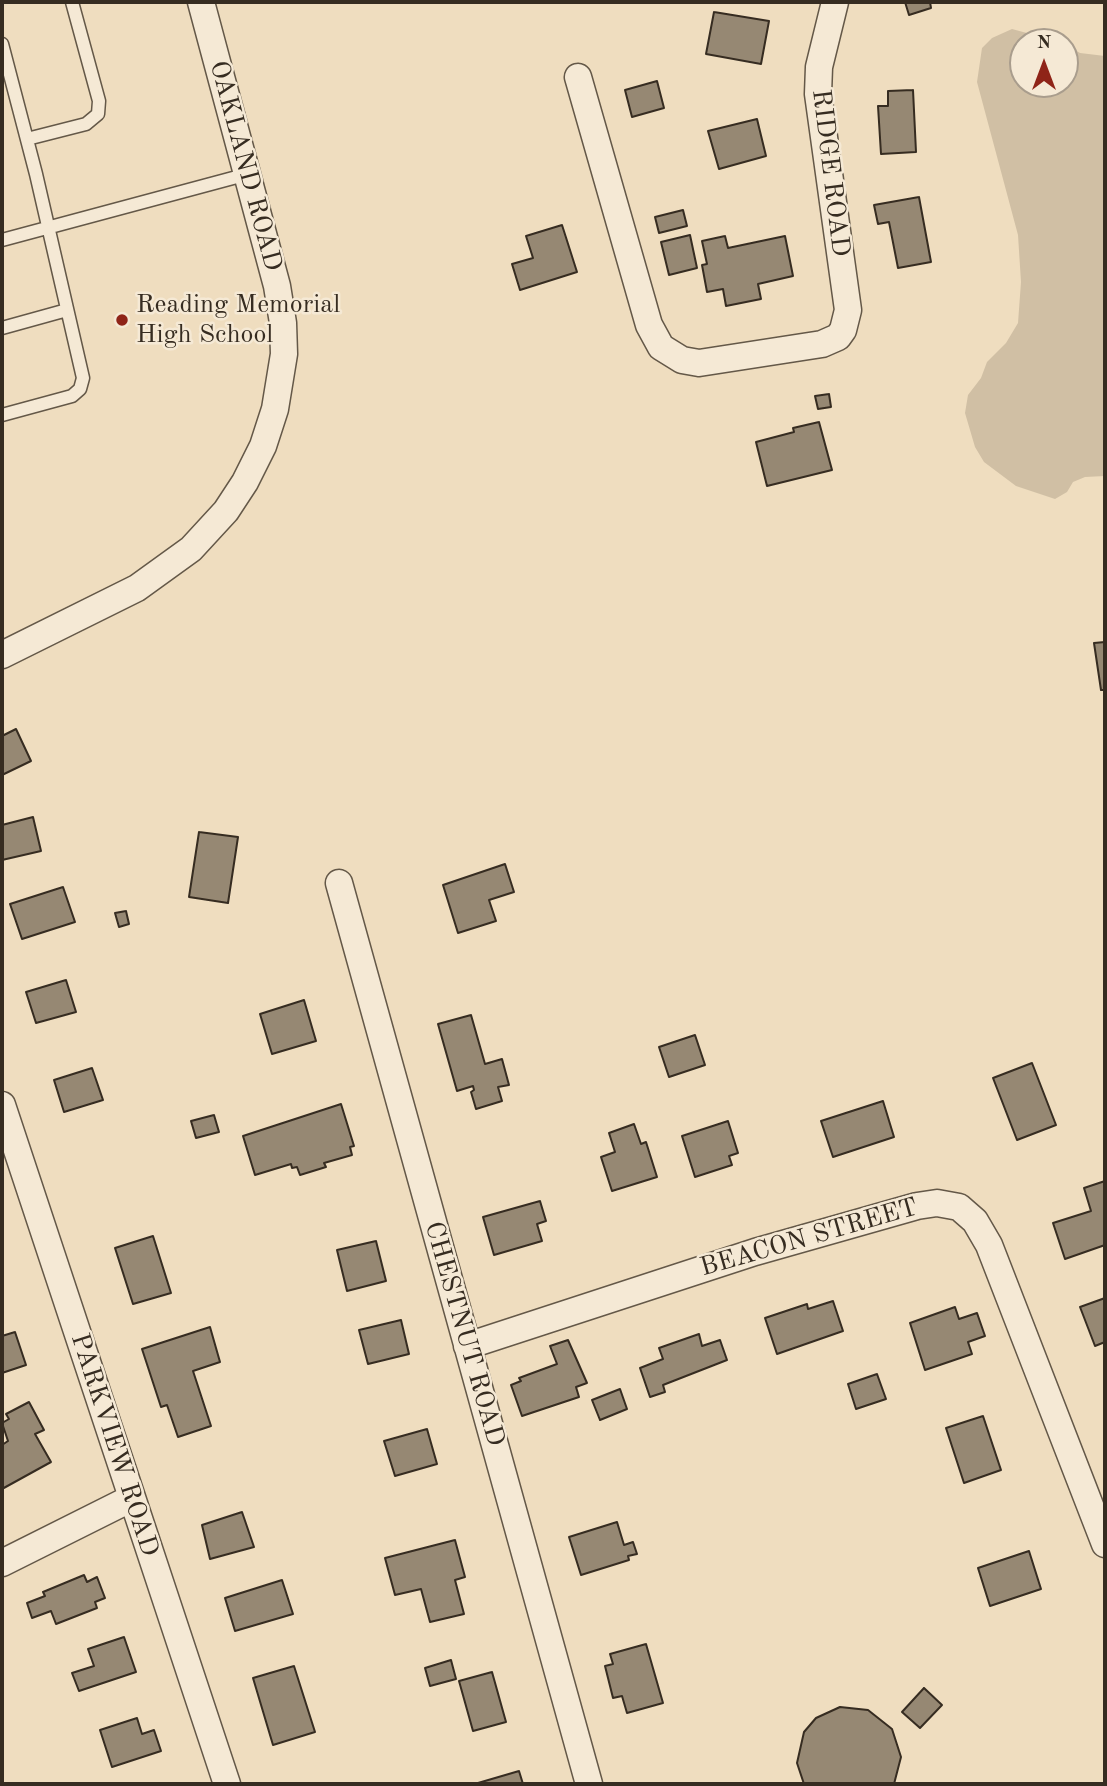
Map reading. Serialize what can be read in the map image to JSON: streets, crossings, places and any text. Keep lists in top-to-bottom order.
{
  "streets": {
    "street": [
      "OAKLAND ROAD",
      "RIDGE ROAD",
      "BEACON STREET",
      "CHESTNUT ROAD",
      "PARKVIEW ROAD"
    ]
  },
  "crossings": [
    ["BEACON STREET", "CHESTNUT ROAD"]
  ],
  "places": ["Reading Memorial High School"],
  "north": "top"
}
